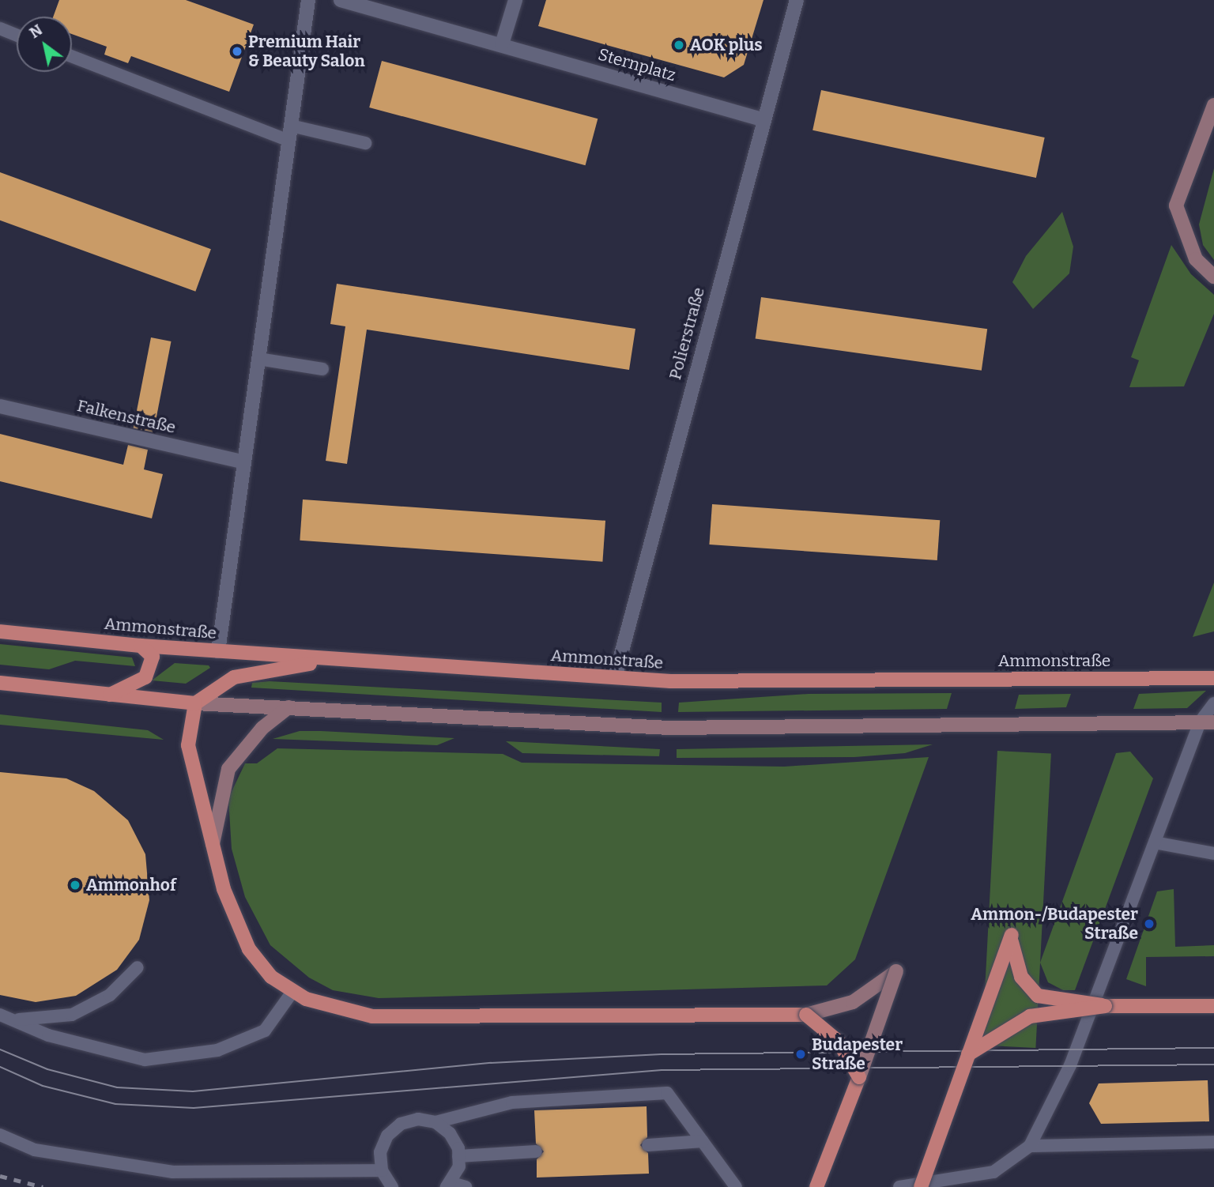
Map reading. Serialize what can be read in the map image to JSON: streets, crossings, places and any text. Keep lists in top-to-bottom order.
{
  "streets": {
    "main road": ["Ammonstraße"],
    "street": ["Sternplatz", "Polierstraße", "Falkenstraße"]
  },
  "crossings": [
    ["Sternplatz", "Polierstraße"],
    ["Polierstraße", "Ammonstraße"]
  ],
  "places": [
    "AOK plus",
    "Premium Hair & Beauty Salon",
    "Ammonhof",
    "Ammon-/Budapester Straße",
    "Budapester Straße"
  ],
  "north": "top left"
}
